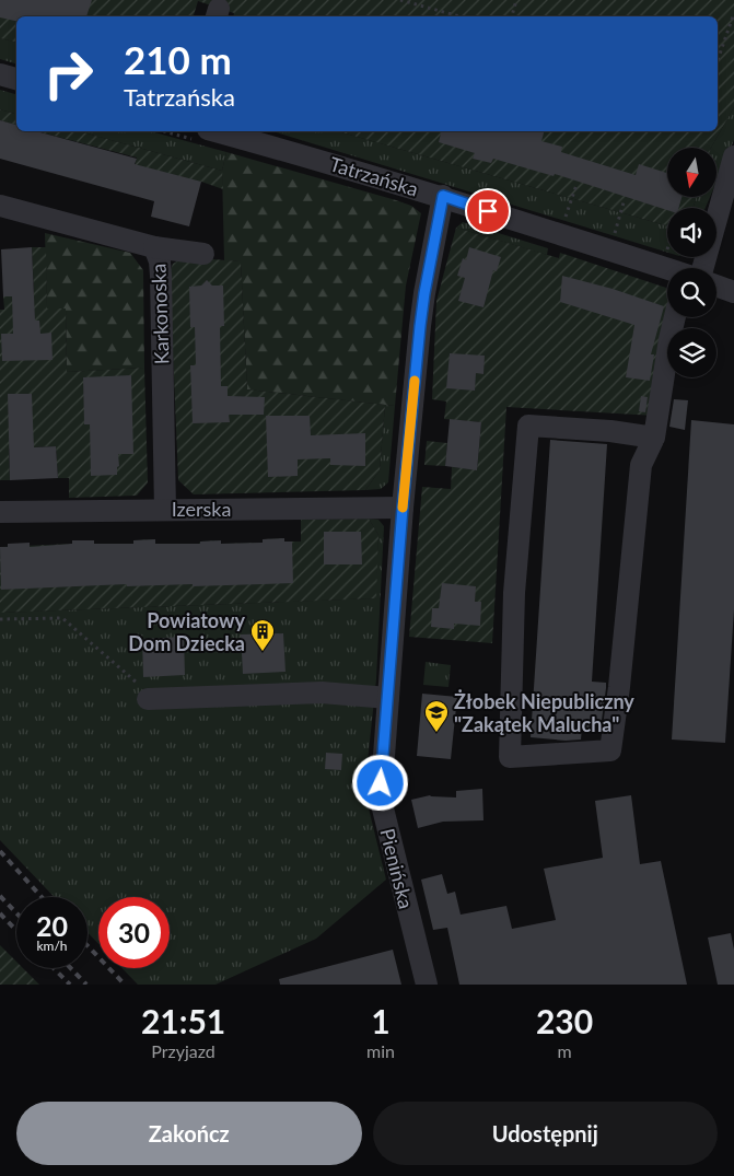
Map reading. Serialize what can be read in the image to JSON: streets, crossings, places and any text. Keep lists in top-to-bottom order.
{
  "streets": {
    "street": [
      "Tatrzańska",
      "Karkonoska",
      "Izerska",
      "Pienińska"
    ]
  },
  "crossings": [
    ["Tatrzańska", "Pienińska"],
    ["Karkonoska", "Izerska"],
    ["Izerska", "Pienińska"]
  ],
  "places": {
    "building": ["Powiatowy Dom Dziecka"],
    "school or university": ["Żłobek Niepubliczny \"Zakątek Malucha\""]
  },
  "north": "bottom",
  "page": {
    "turn": ["210 m", "Tatrzańska"],
    "speed": "20 km/h",
    "limit": "30",
    "eta": [
      "21:51",
      "Przyjazd",
      "1",
      "min",
      "230",
      "m"
    ],
    "buttons": ["Zakończ", "Udostępnij"]
  }
}
